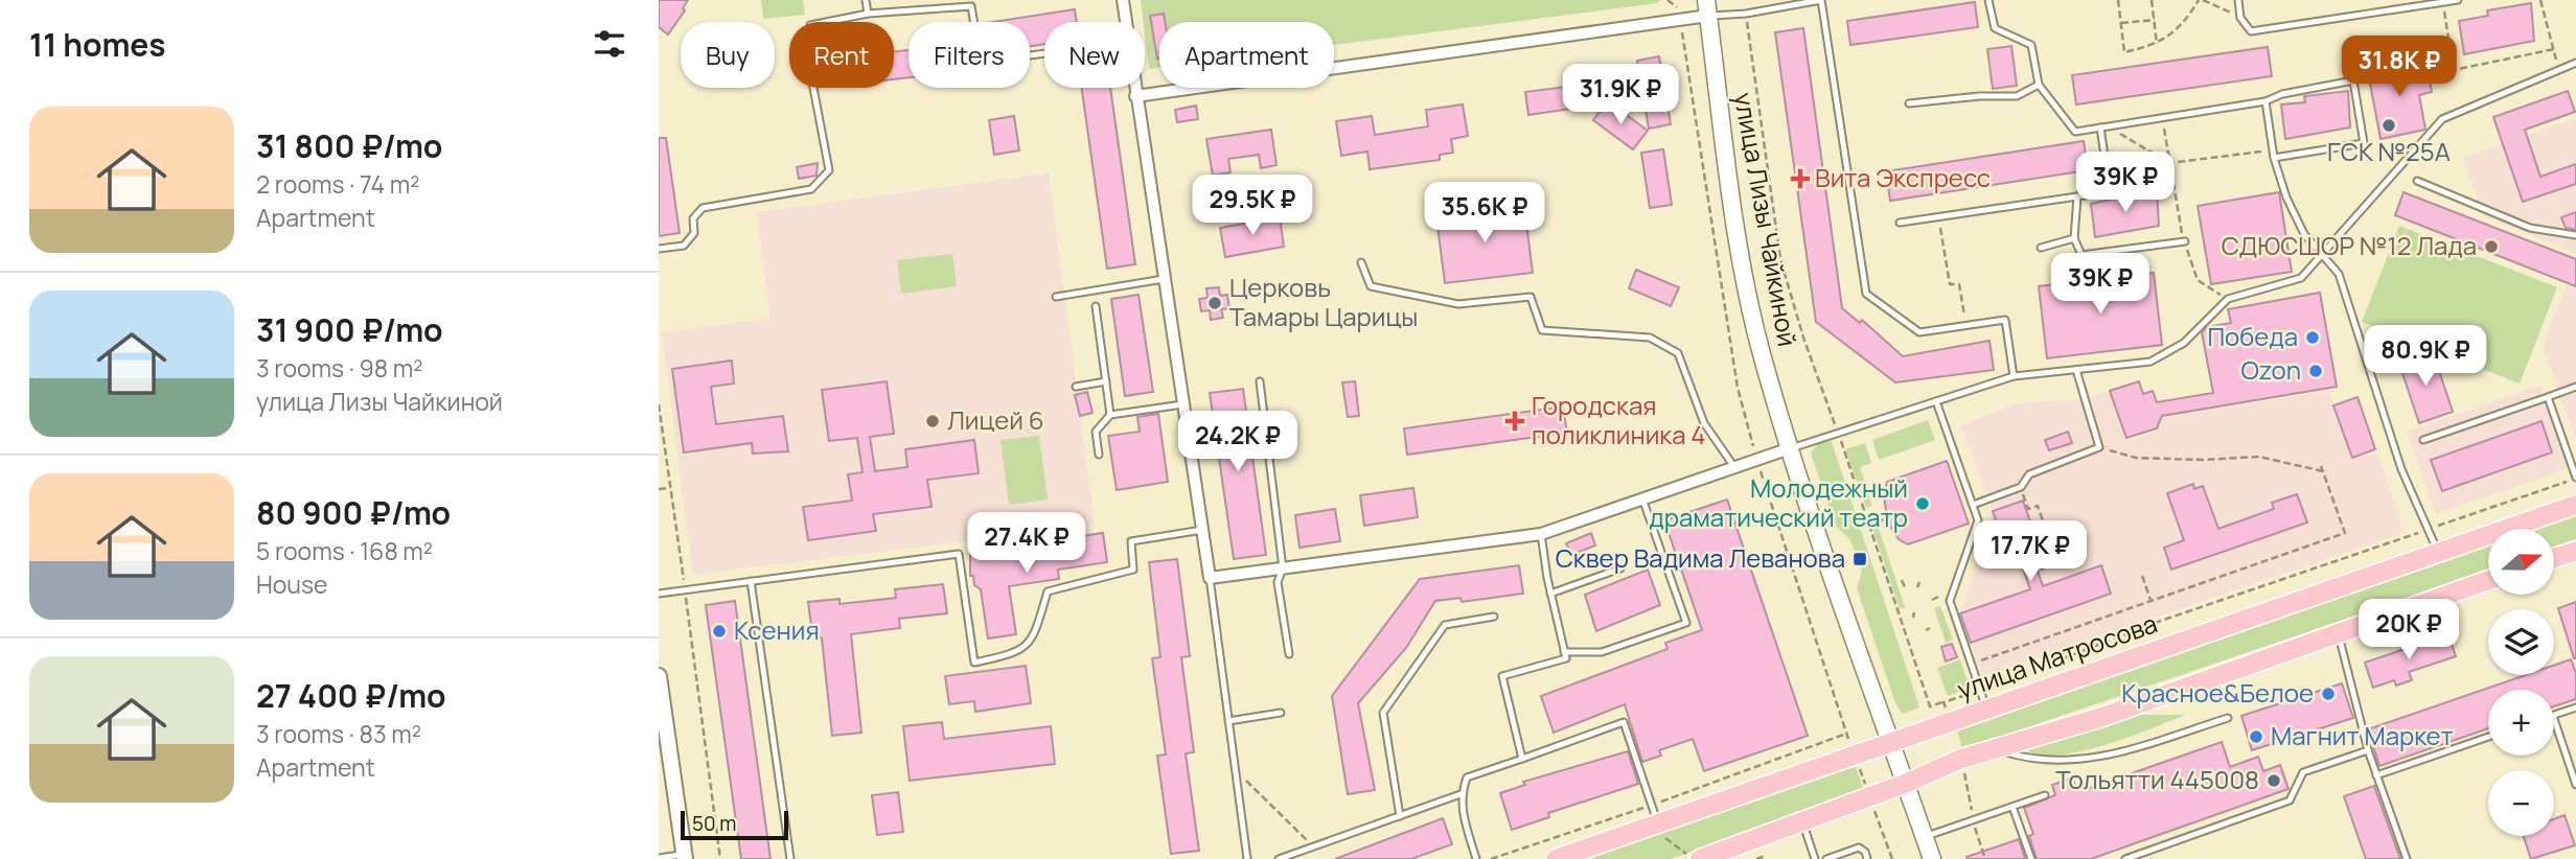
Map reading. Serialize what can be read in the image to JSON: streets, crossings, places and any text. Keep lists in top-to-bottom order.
{
  "streets": {
    "main road": ["улица Лизы Чайкиной", "улица Матросова"]
  },
  "crossings": [
    ["улица Лизы Чайкиной", "улица Матросова"]
  ],
  "places": {
    "other": [
      "ГСК №25А",
      "СДЮСШОР №12 Лада",
      "Церковь Тамары Царицы",
      "Победа",
      "Ozon",
      "Лицей 6",
      "Молодежный драматический театр",
      "Ксения",
      "Красное&Белое",
      "Магнит Маркет",
      "Тольятти 445008"
    ],
    "health": ["Вита Экспресс", "Городская поликлиника 4"],
    "transit": ["Сквер Вадима Леванова"]
  },
  "scale_bar": "50 m",
  "north": "right",
  "page": {
    "heading": "11 homes",
    "chip": [
      "Buy",
      "Rent",
      "Filters",
      "New",
      "Apartment"
    ],
    "price": [
      "31.8K ₽",
      "31.9K ₽",
      "39K ₽",
      "29.5K ₽",
      "35.6K ₽",
      "39K ₽",
      "80.9K ₽",
      "24.2K ₽",
      "27.4K ₽",
      "17.7K ₽",
      "20K ₽"
    ],
    "list": [
      {
        "name": "31 800 ₽/mo",
        "note": "2 rooms · 74 m² · Apartment"
      },
      {
        "name": "31 900 ₽/mo",
        "note": "3 rooms · 98 m² · улица Лизы Чайкиной"
      },
      {
        "name": "80 900 ₽/mo",
        "note": "5 rooms · 168 m² · House"
      },
      {
        "name": "27 400 ₽/mo",
        "note": "3 rooms · 83 m² · Apartment"
      }
    ],
    "map_buttons": ["+", "−"],
    "scale": "50 m"
  }
}
